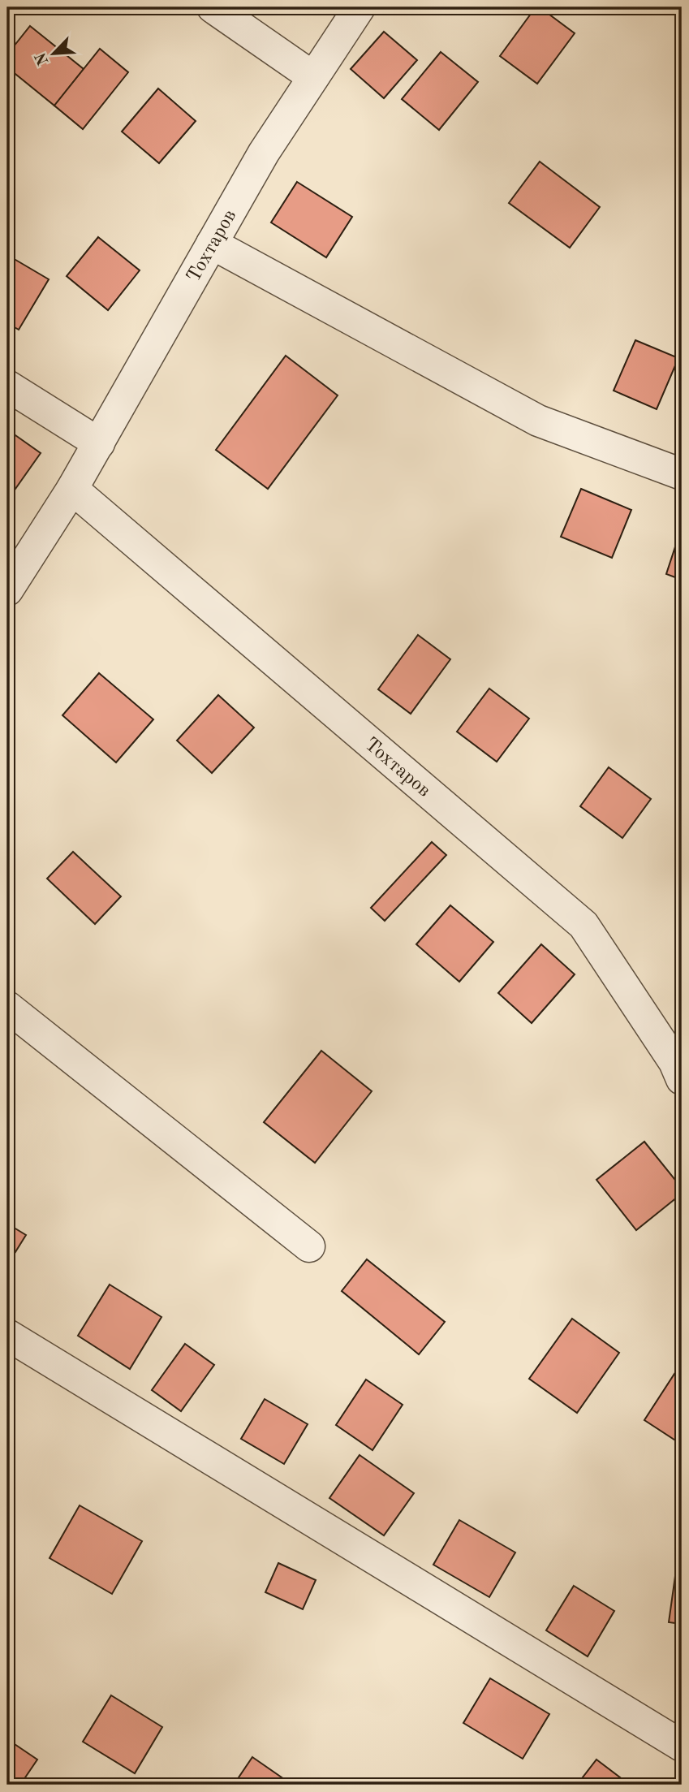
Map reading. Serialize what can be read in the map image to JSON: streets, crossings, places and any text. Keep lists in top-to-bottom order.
{
  "streets": {
    "street": ["Тохтаров"]
  },
  "north": "bottom left"
}
